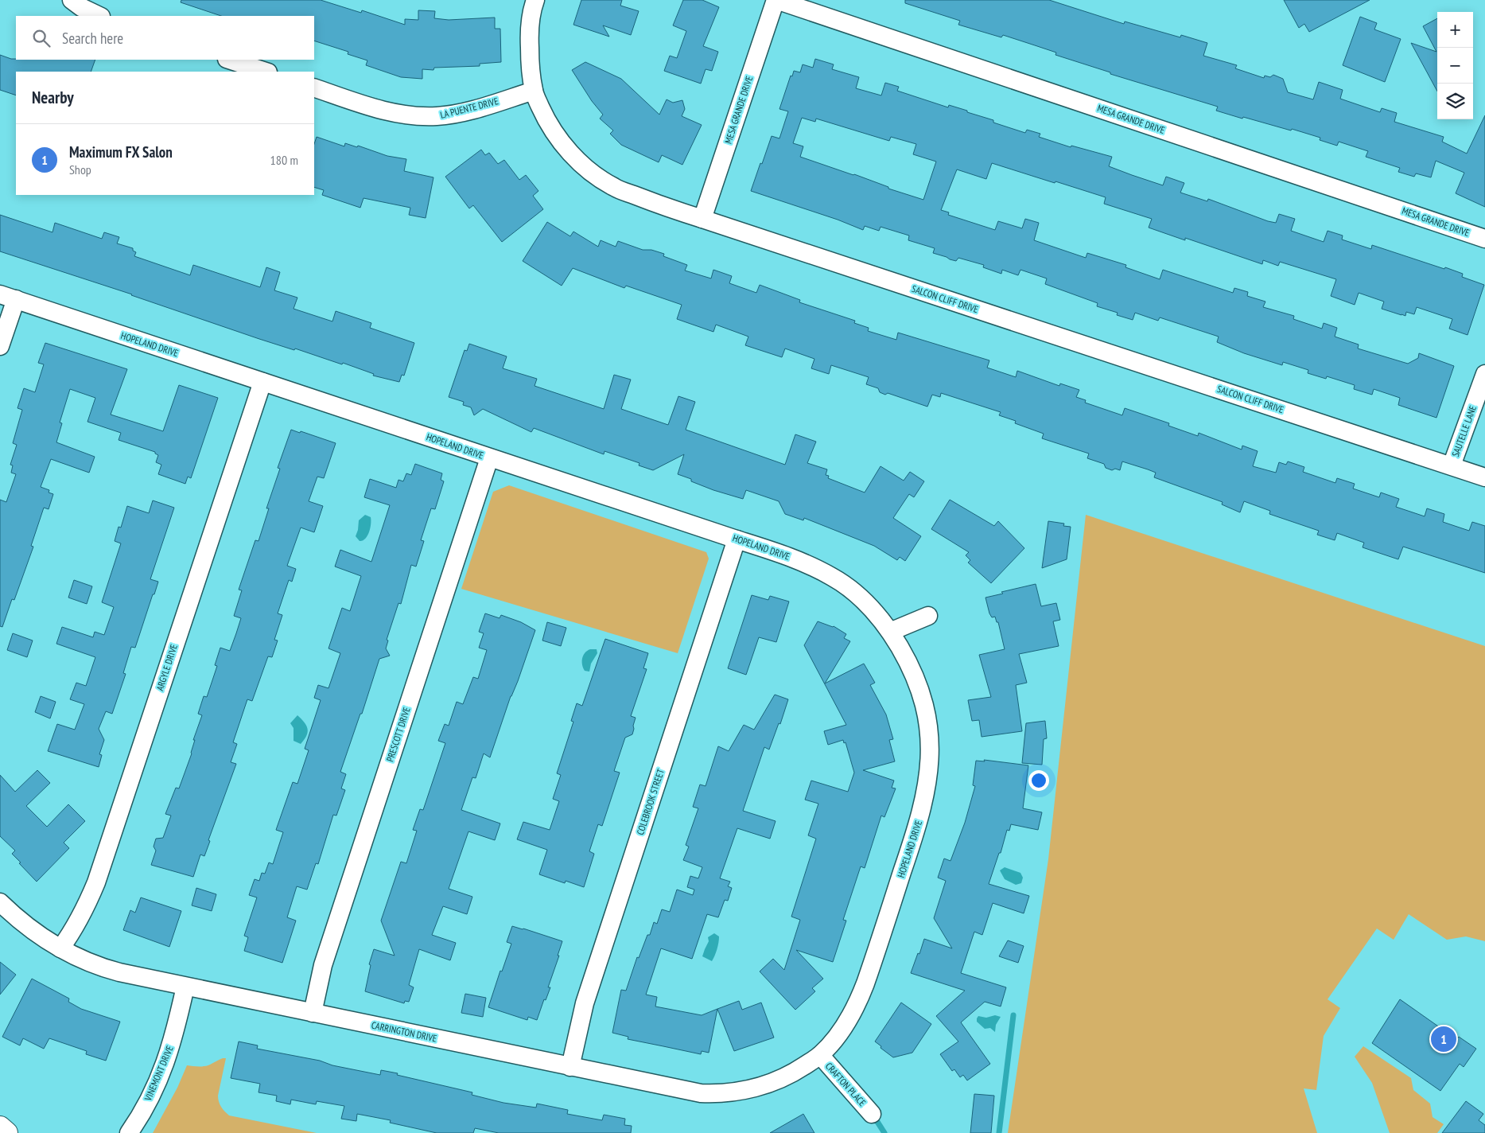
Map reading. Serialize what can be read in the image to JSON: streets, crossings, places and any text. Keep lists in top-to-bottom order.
{
  "streets": {
    "street": [
      "LA PUENTE DRIVE",
      "MESA GRANDE DRIVE",
      "SALCON CLIFF DRIVE",
      "HOPELAND DRIVE",
      "SAUTELLE LANE",
      "ARGYLE DRIVE",
      "PRESCOTT DRIVE",
      "COLEBROOK STREET",
      "CARRINGTON DRIVE",
      "VINEMONT DRIVE",
      "CRAFTON PLACE"
    ]
  },
  "crossings": [
    ["LA PUENTE DRIVE", "SALCON CLIFF DRIVE"],
    ["MESA GRANDE DRIVE", "SALCON CLIFF DRIVE"],
    ["SALCON CLIFF DRIVE", "SAUTELLE LANE"],
    ["HOPELAND DRIVE", "ARGYLE DRIVE"],
    ["HOPELAND DRIVE", "PRESCOTT DRIVE"],
    ["HOPELAND DRIVE", "COLEBROOK STREET"],
    ["HOPELAND DRIVE", "CARRINGTON DRIVE"],
    ["HOPELAND DRIVE", "CRAFTON PLACE"],
    ["ARGYLE DRIVE", "CARRINGTON DRIVE"],
    ["PRESCOTT DRIVE", "CARRINGTON DRIVE"],
    ["COLEBROOK STREET", "CARRINGTON DRIVE"],
    ["CARRINGTON DRIVE", "VINEMONT DRIVE"],
    ["CARRINGTON DRIVE", "CRAFTON PLACE"]
  ],
  "page": {
    "map_buttons": ["+", "−"],
    "search": "Search here",
    "heading": "Nearby",
    "list": [
      {
        "mark": "1",
        "name": "Maximum FX Salon",
        "note": "Shop",
        "value": "180 m"
      }
    ],
    "pins": "1"
  }
}
